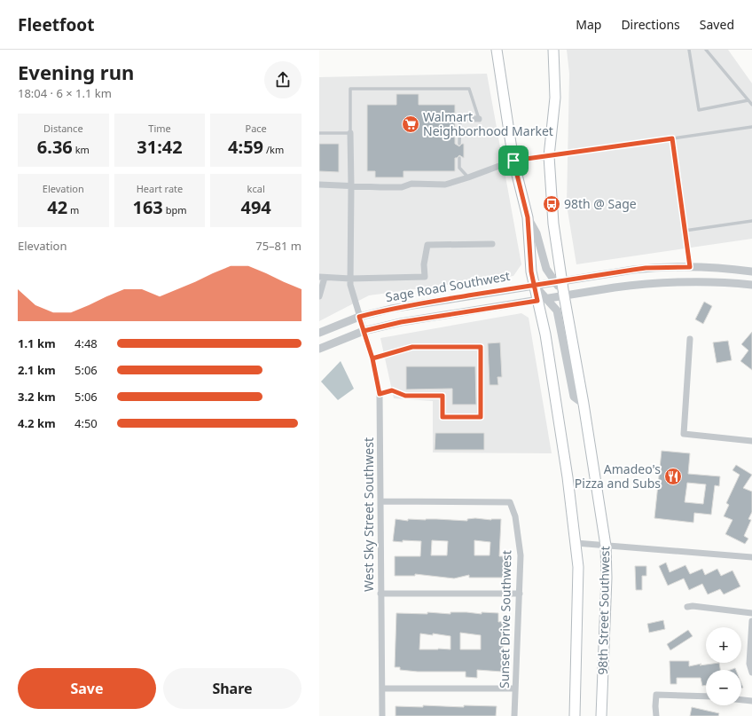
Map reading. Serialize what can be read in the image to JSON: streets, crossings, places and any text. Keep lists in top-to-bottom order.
{
  "streets": {
    "main road": ["98th Street Southwest"],
    "street": ["Sage Road Southwest", "West Sky Street Southwest", "Sunset Drive Southwest"]
  },
  "crossings": [
    ["Sage Road Southwest", "West Sky Street Southwest"],
    ["Sage Road Southwest", "98th Street Southwest"],
    ["West Sky Street Southwest", "Sunset Drive Southwest"]
  ],
  "places": {
    "supermarket": ["Walmart Neighborhood Market"],
    "bus stop": ["98th @ Sage"],
    "restaurant": ["Amadeo's Pizza and Subs"]
  },
  "page": {
    "header": "Fleetfoot",
    "nav": ["Map", "Directions", "Saved"],
    "heading": ["Evening run", "18:04 · 6 × 1.1 km"],
    "stats": [
      ["Distance", "6.36 km"],
      ["Time", "31:42"],
      ["Pace", "4:59 /km"],
      ["Elevation", "42 m"],
      ["Heart rate", "163 bpm"],
      ["kcal", "494"]
    ],
    "chart": ["Elevation", "75–81 m"],
    "list": [
      {
        "name": "1.1 km",
        "note": "4:48"
      },
      {
        "name": "2.1 km",
        "note": "5:06"
      },
      {
        "name": "3.2 km",
        "note": "5:06"
      },
      {
        "name": "4.2 km",
        "note": "4:50"
      }
    ],
    "map_buttons": ["+", "−"],
    "buttons": ["Save", "Share"]
  }
}
